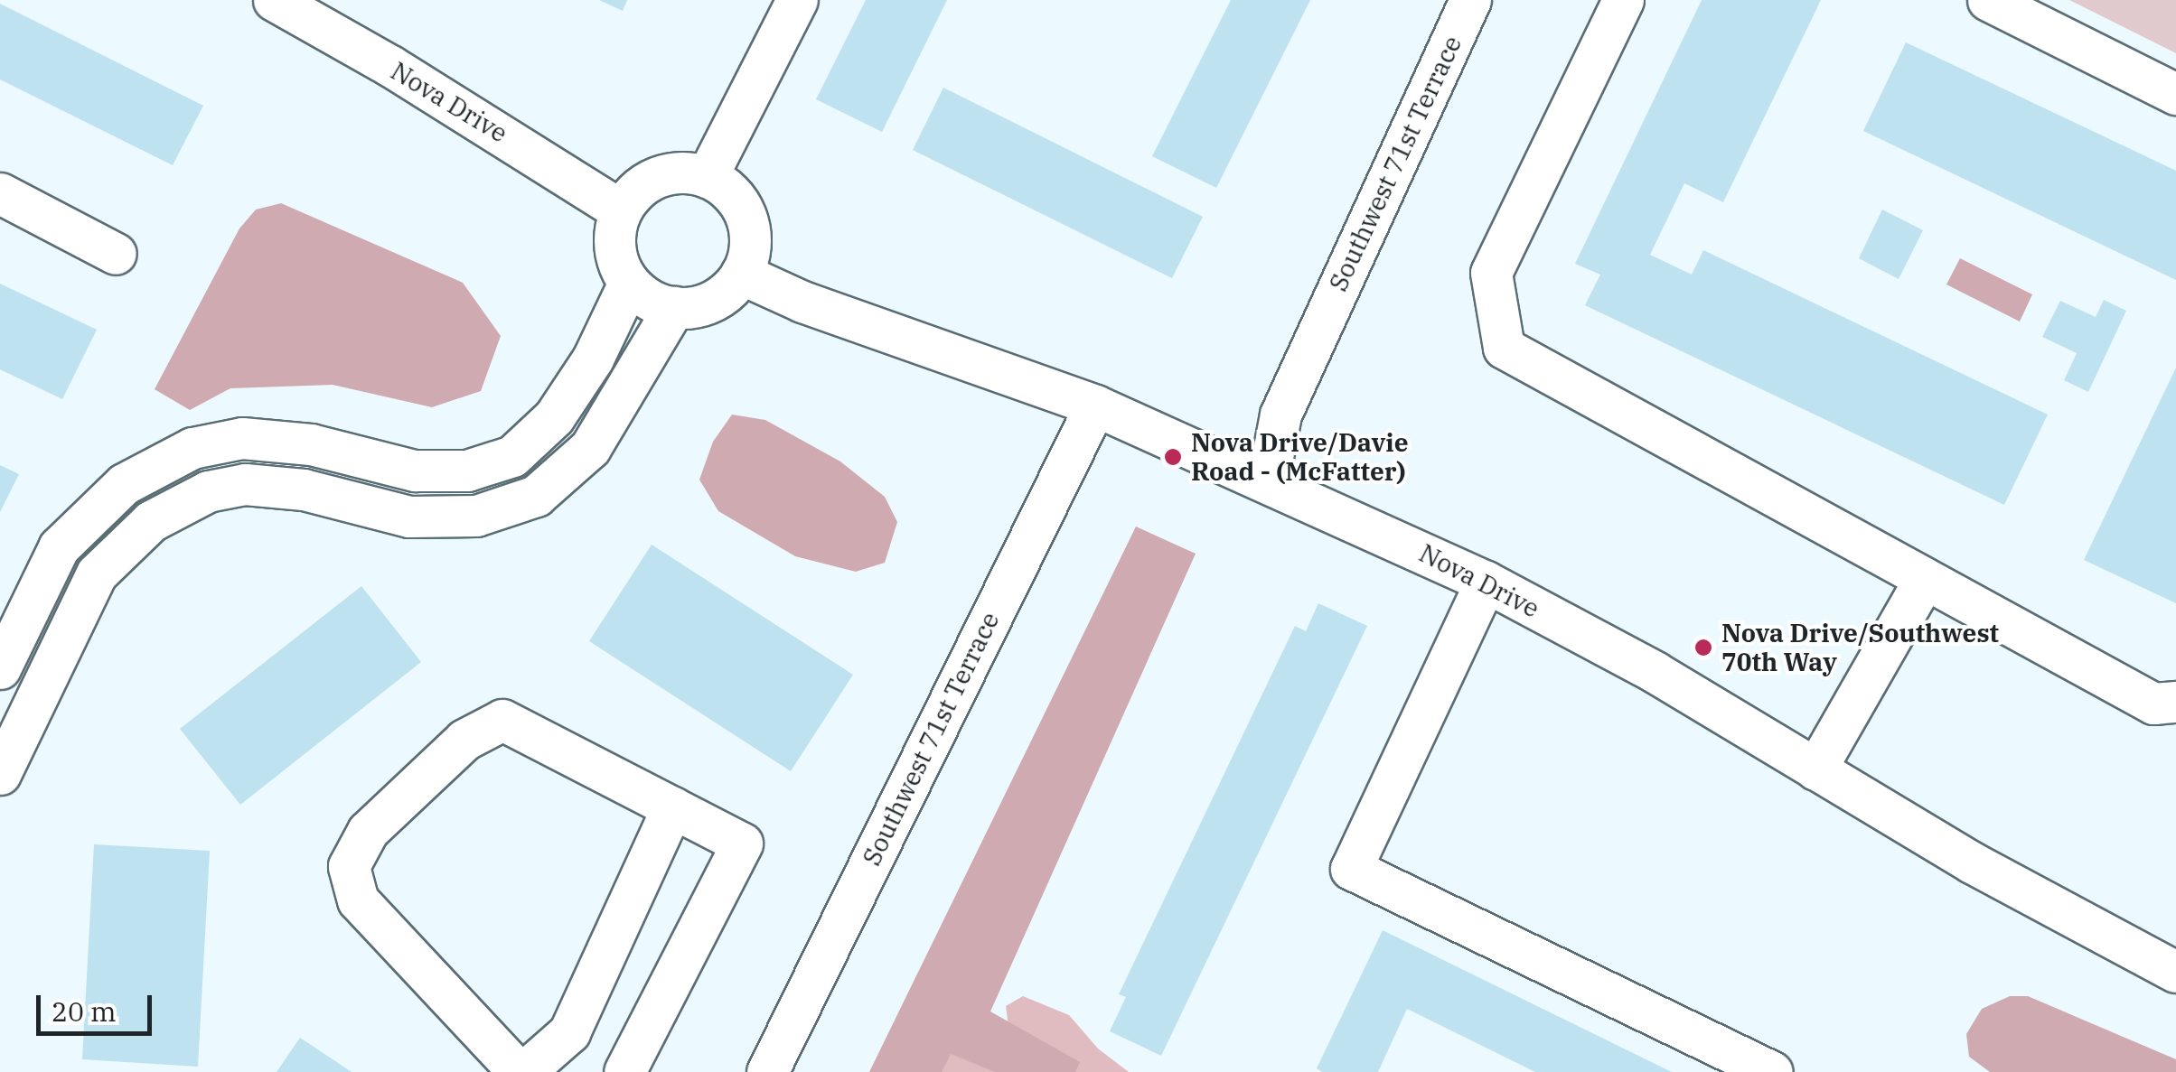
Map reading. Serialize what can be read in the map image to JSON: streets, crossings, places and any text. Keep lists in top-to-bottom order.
{
  "streets": {
    "street": ["Nova Drive", "Southwest 71st Terrace"]
  },
  "crossings": [
    ["Nova Drive", "Southwest 71st Terrace"]
  ],
  "places": ["Nova Drive/Davie Road - (McFatter)", "Nova Drive/Southwest 70th Way"],
  "scale_bar": "20 m"
}
